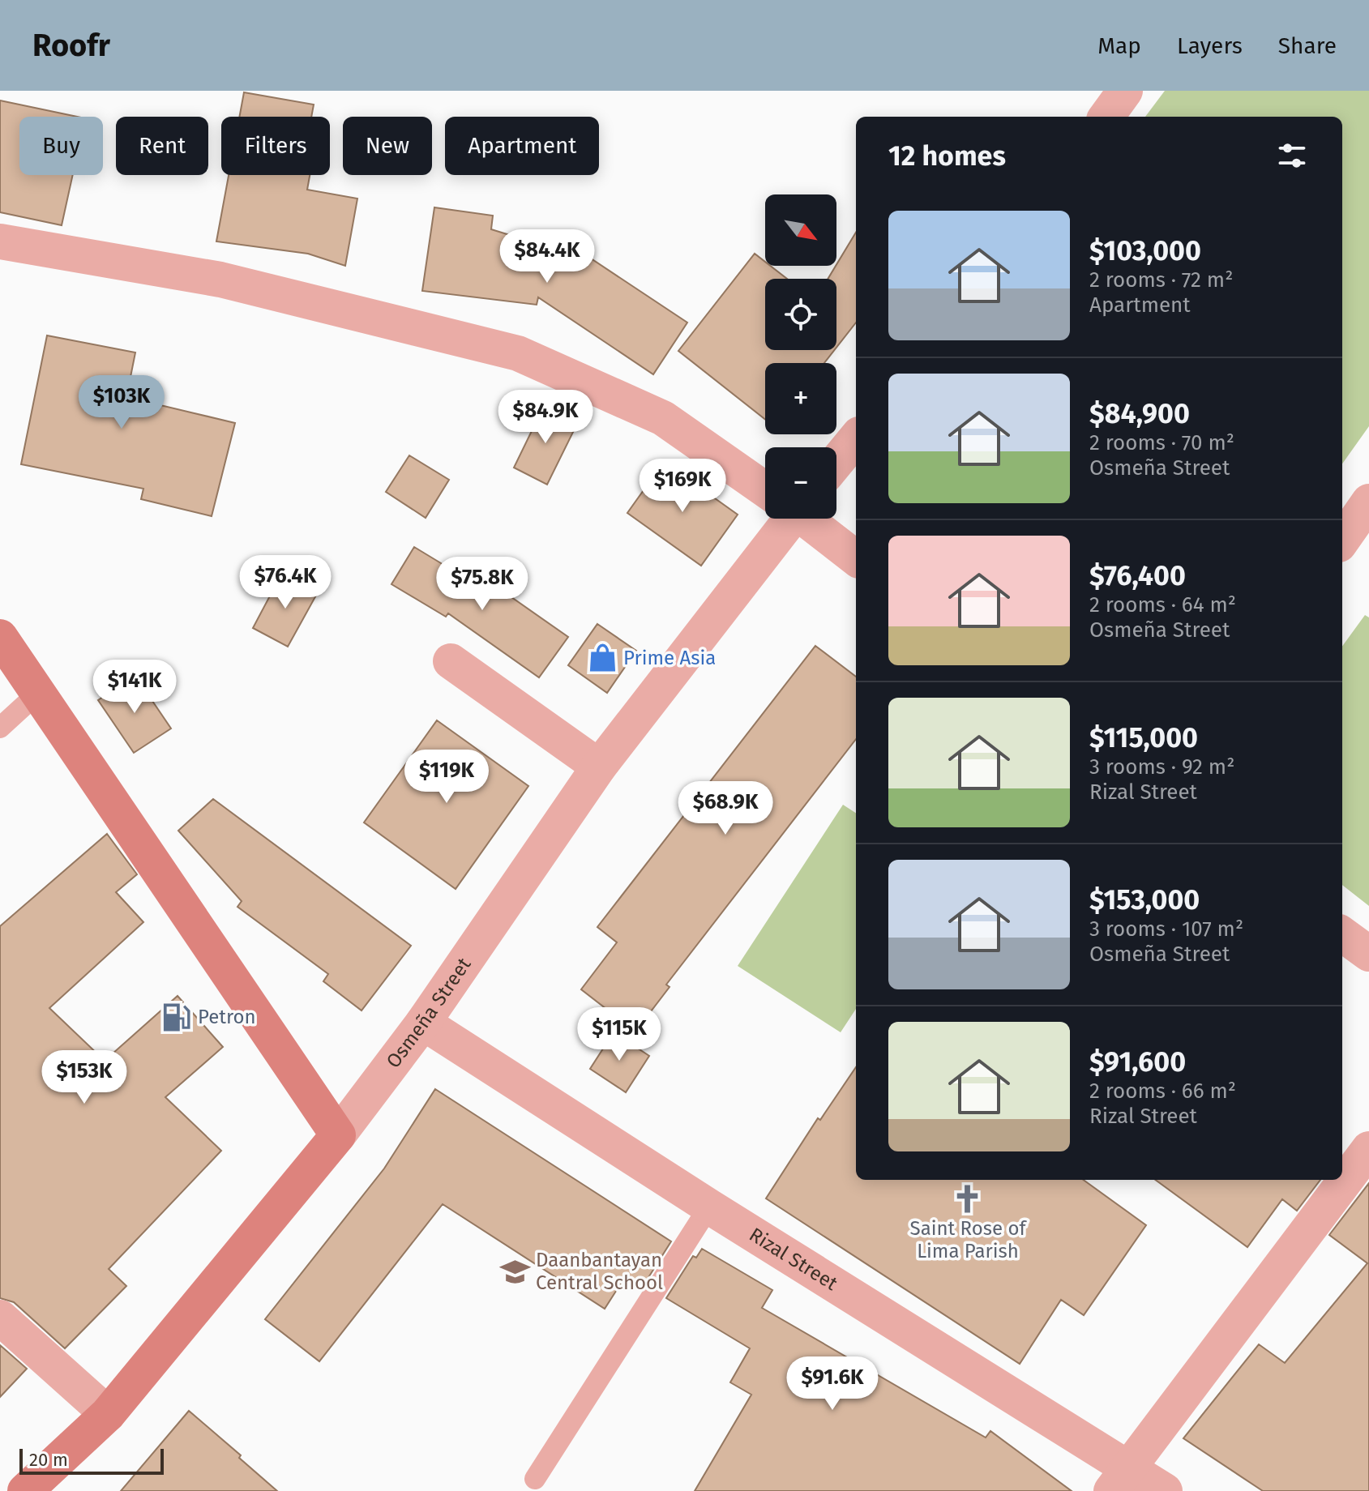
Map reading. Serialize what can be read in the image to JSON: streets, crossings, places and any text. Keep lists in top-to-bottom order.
{
  "streets": {
    "main road": ["Osmeña Street"],
    "street": ["Rizal Street"]
  },
  "crossings": [
    ["Osmeña Street", "Rizal Street"]
  ],
  "places": {
    "shop": ["Prime Asia"],
    "fuel station": ["Petron"],
    "church": ["Saint Rose of Lima Parish"],
    "school or university": ["Daanbantayan Central School"]
  },
  "scale_bar": "20 m",
  "north": "bottom right",
  "page": {
    "header": "Roofr",
    "nav": ["Map", "Layers", "Share"],
    "chip": [
      "Buy",
      "Rent",
      "Filters",
      "New",
      "Apartment"
    ],
    "heading": "12 homes",
    "map_buttons": ["+", "−"],
    "list": [
      {
        "name": "$103,000",
        "note": "2 rooms · 72 m² · Apartment"
      },
      {
        "name": "$84,900",
        "note": "2 rooms · 70 m² · Osmeña Street"
      },
      {
        "name": "$76,400",
        "note": "2 rooms · 64 m² · Osmeña Street"
      },
      {
        "name": "$115,000",
        "note": "3 rooms · 92 m² · Rizal Street"
      },
      {
        "name": "$153,000",
        "note": "3 rooms · 107 m² · Osmeña Street"
      },
      {
        "name": "$91,600",
        "note": "2 rooms · 66 m² · Rizal Street"
      }
    ],
    "price": [
      "$84.4K",
      "$103K",
      "$84.9K",
      "$169K",
      "$76.4K",
      "$75.8K",
      "$141K",
      "$119K",
      "$68.9K",
      "$115K",
      "$153K",
      "$91.6K"
    ],
    "scale": "20 m"
  }
}
